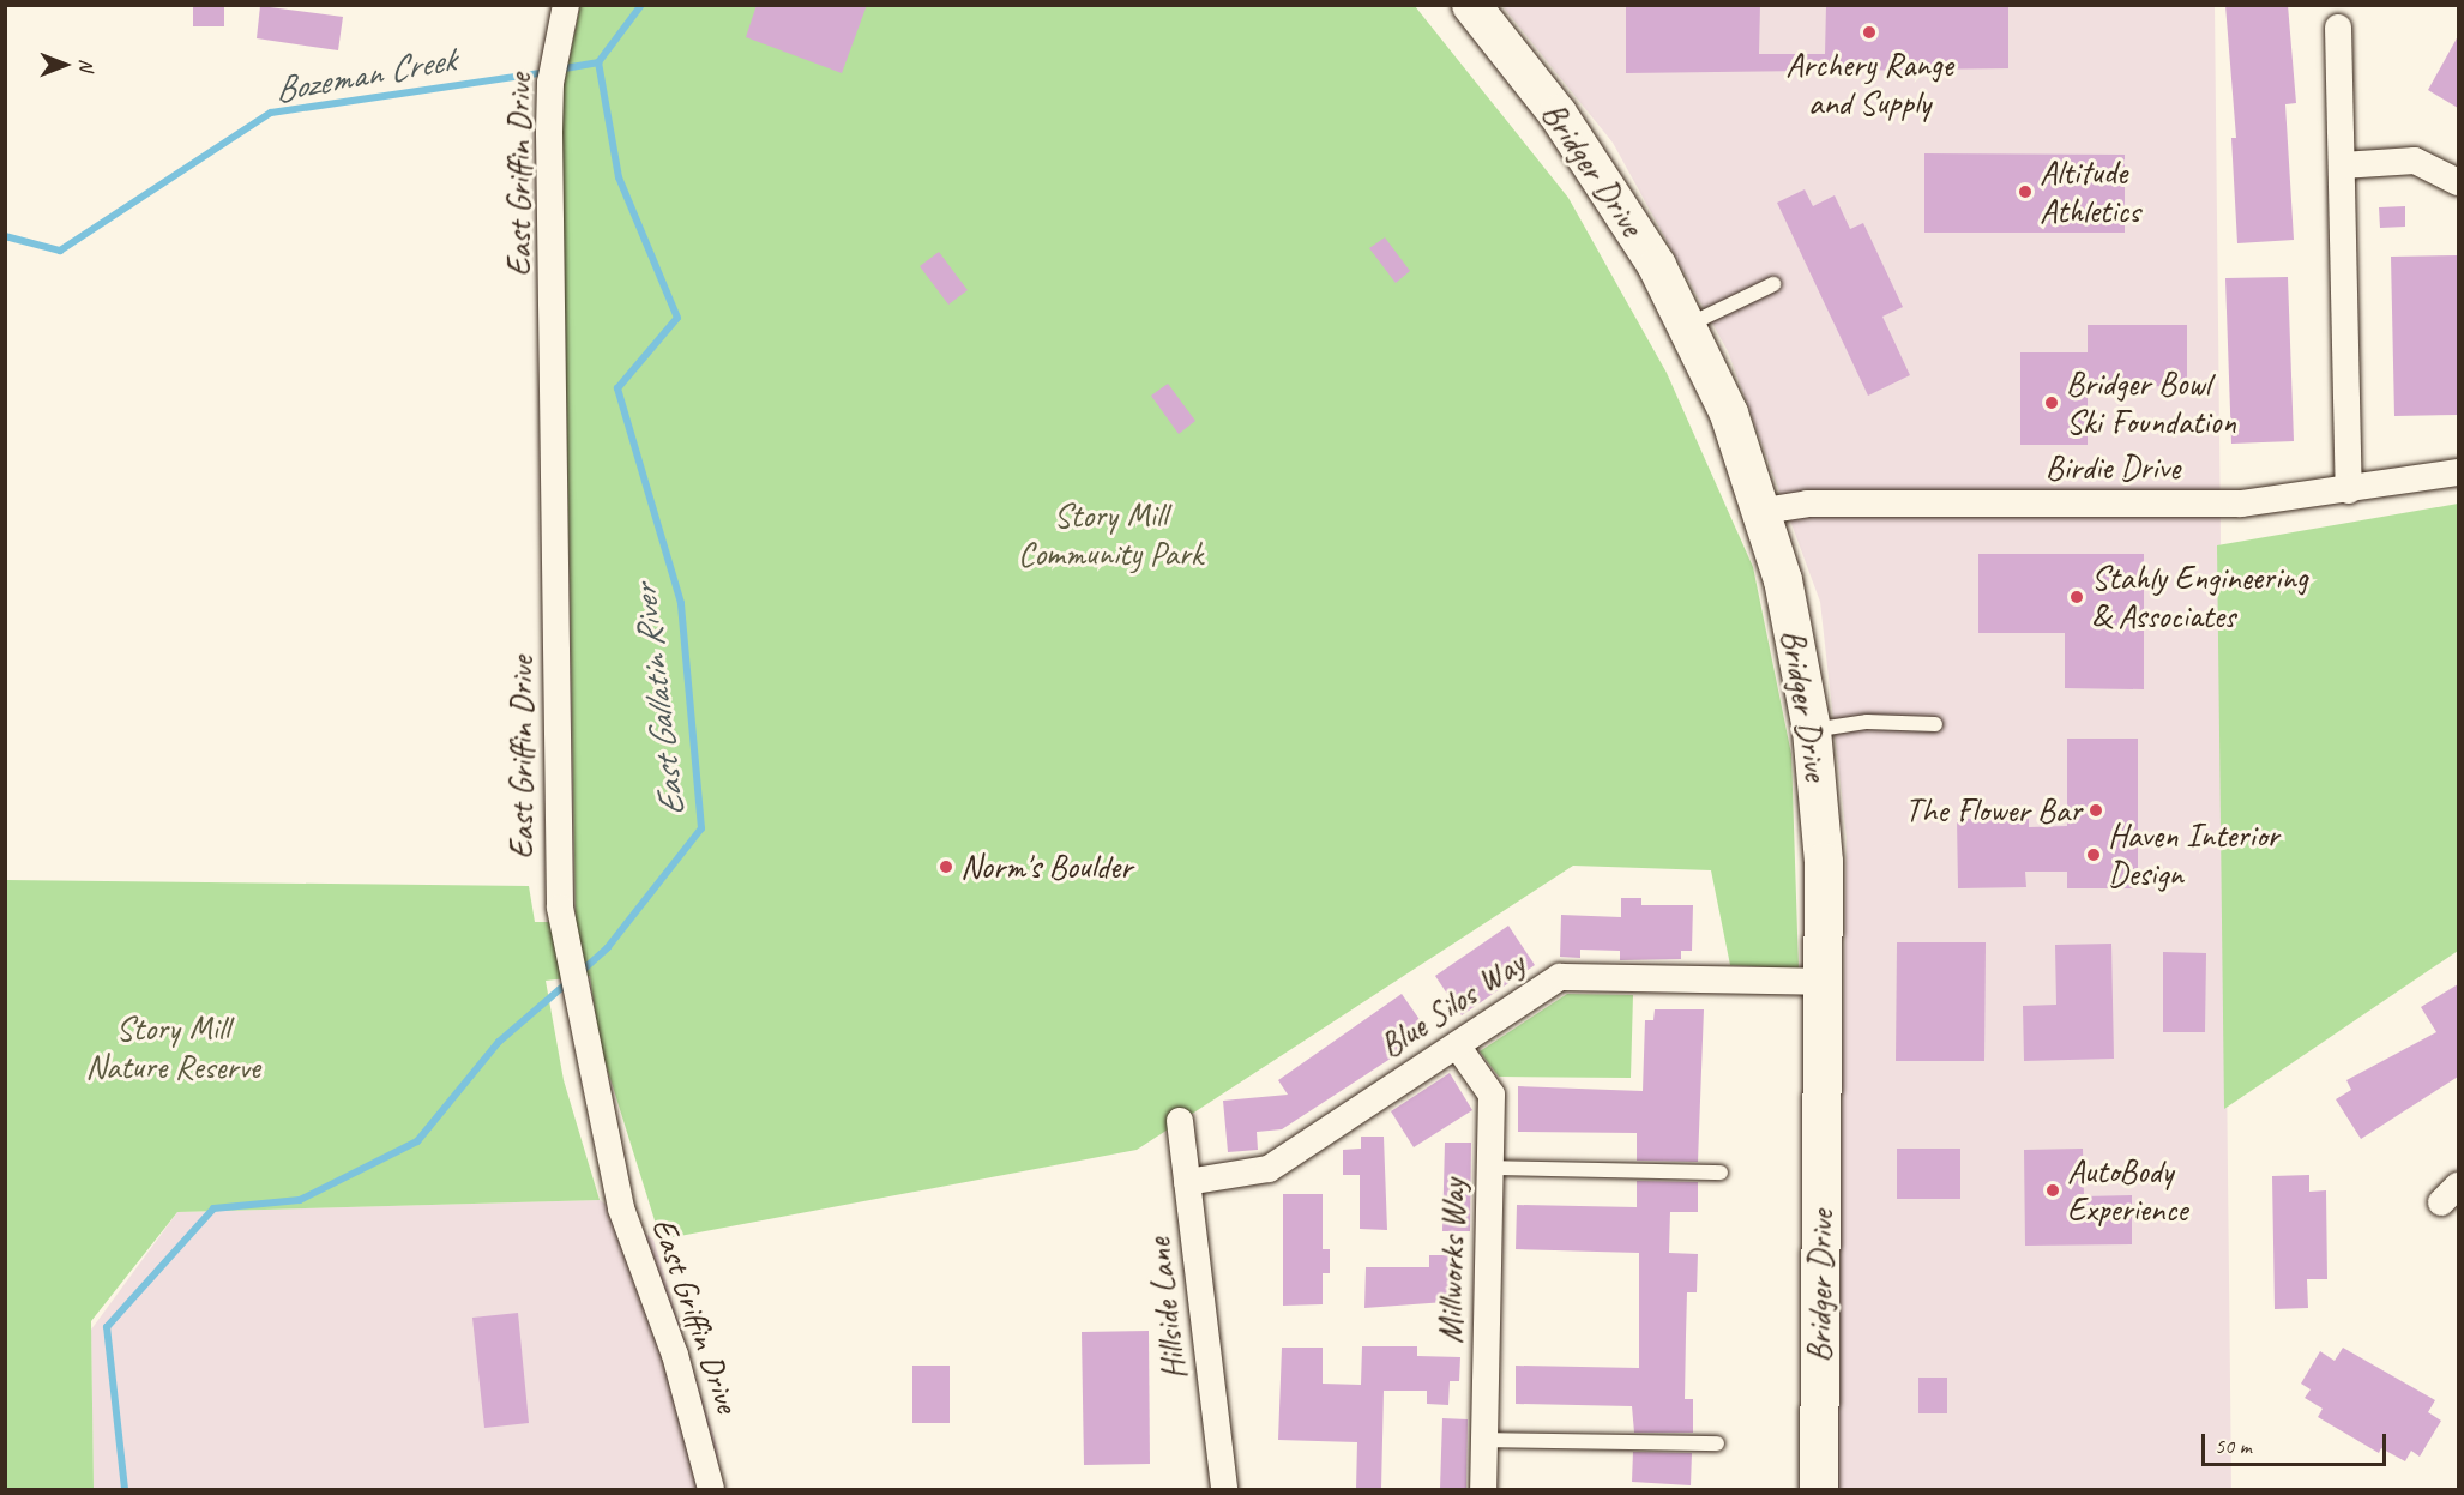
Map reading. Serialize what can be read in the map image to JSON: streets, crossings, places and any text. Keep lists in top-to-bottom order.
{
  "streets": {
    "main road": ["Bridger Drive"],
    "street": [
      "East Griffin Drive",
      "Birdie Drive",
      "Blue Silos Way",
      "Millworks Way",
      "Hillside Lane"
    ]
  },
  "crossings": [
    ["Bridger Drive", "Birdie Drive"],
    ["Bridger Drive", "Blue Silos Way"],
    ["Blue Silos Way", "Millworks Way"],
    ["Blue Silos Way", "Hillside Lane"]
  ],
  "water": ["Bozeman Creek", "East Gallatin River"],
  "parks": ["Story Mill Community Park", "Story Mill Nature Reserve"],
  "places": [
    "Archery Range and Supply",
    "Altitude Athletics",
    "Bridger Bowl Ski Foundation",
    "Stahly Engineering & Associates",
    "The Flower Bar",
    "Haven Interior Design",
    "Norm's Boulder",
    "AutoBody Experience"
  ],
  "scale_bar": "50 m",
  "north": "right"
}
